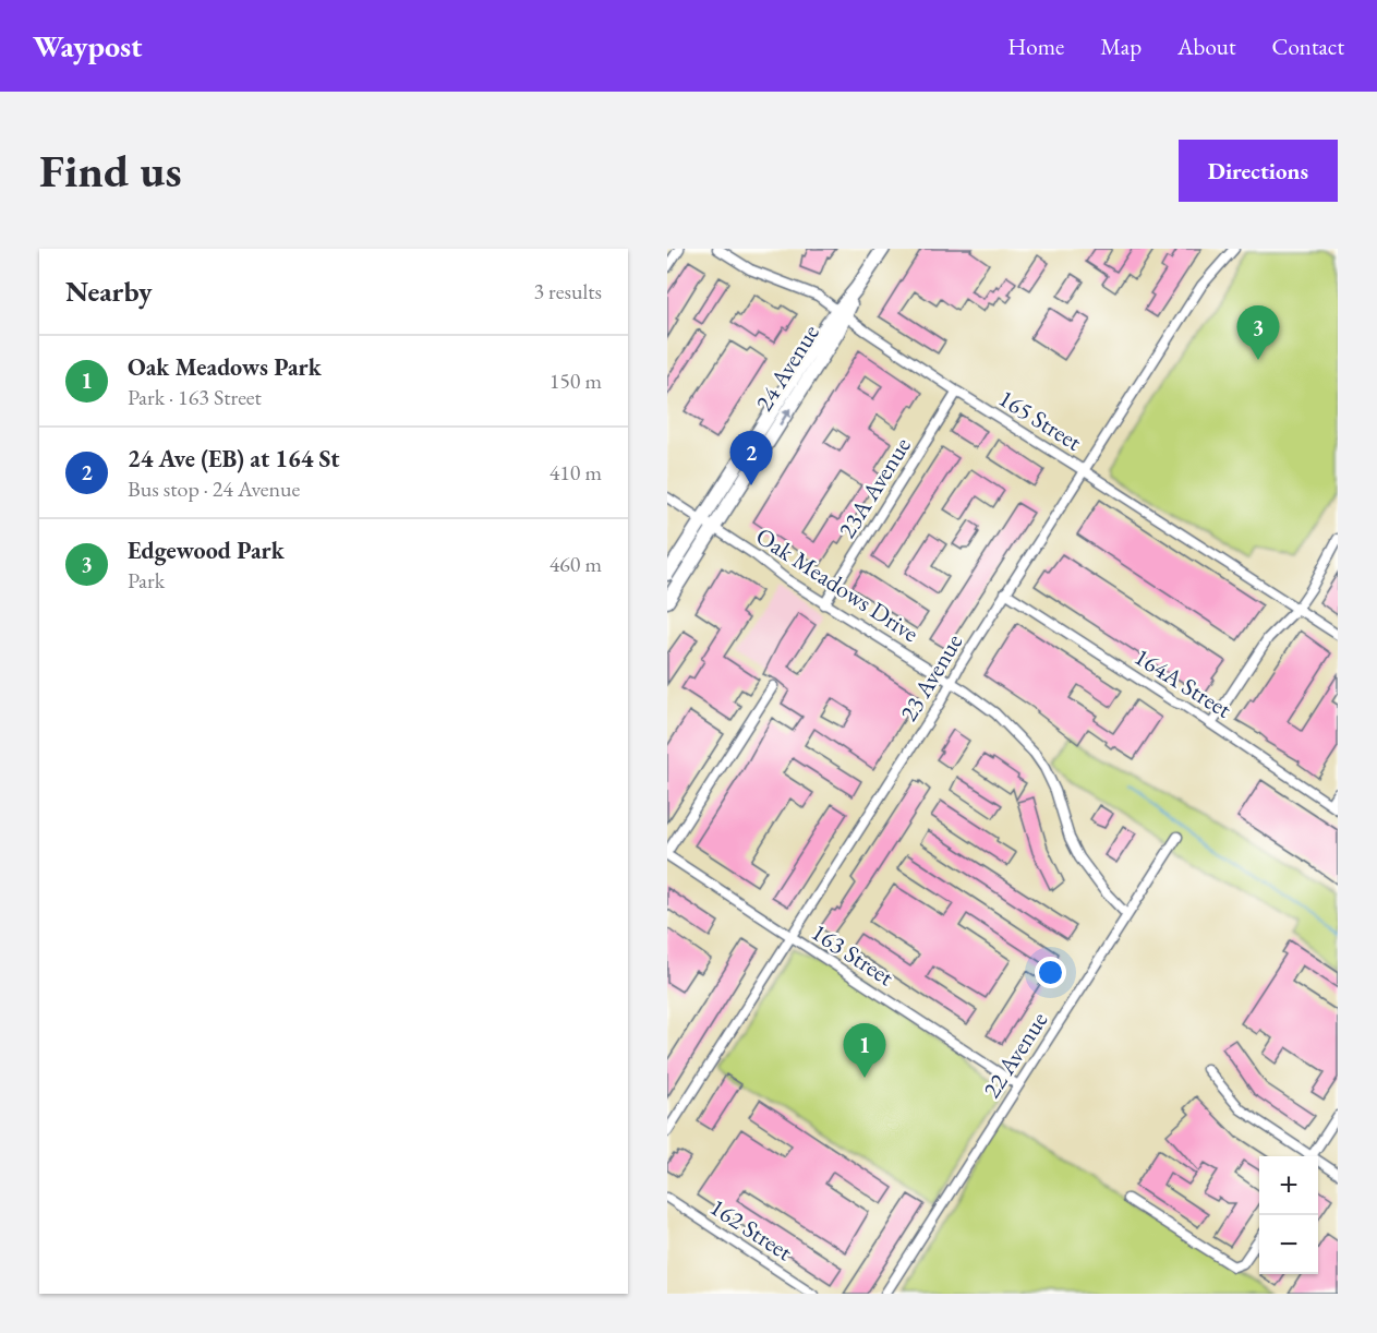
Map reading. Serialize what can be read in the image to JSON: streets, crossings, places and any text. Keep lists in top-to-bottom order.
{
  "streets": {
    "main road": ["24 Avenue"],
    "street": [
      "165 Street",
      "23A Avenue",
      "Oak Meadows Drive",
      "23 Avenue",
      "164A Street",
      "163 Street",
      "22 Avenue",
      "162 Street"
    ]
  },
  "crossings": [
    ["24 Avenue", "165 Street"],
    ["24 Avenue", "Oak Meadows Drive"],
    ["165 Street", "23A Avenue"],
    ["165 Street", "23 Avenue"],
    ["23A Avenue", "Oak Meadows Drive"],
    ["Oak Meadows Drive", "23 Avenue"],
    ["Oak Meadows Drive", "22 Avenue"],
    ["23 Avenue", "164A Street"],
    ["23 Avenue", "163 Street"],
    ["163 Street", "22 Avenue"]
  ],
  "page": {
    "header": "Waypost",
    "nav": [
      "Home",
      "Map",
      "About",
      "Contact"
    ],
    "buttons": "Directions",
    "title": "Find us",
    "heading": ["Nearby", "3 results"],
    "pins": ["3", "2", "1"],
    "list": [
      {
        "mark": "1",
        "name": "Oak Meadows Park",
        "note": "Park · 163 Street",
        "value": "150 m"
      },
      {
        "mark": "2",
        "name": "24 Ave (EB) at 164 St",
        "note": "Bus stop · 24 Avenue",
        "value": "410 m"
      },
      {
        "mark": "3",
        "name": "Edgewood Park",
        "note": "Park",
        "value": "460 m"
      }
    ],
    "map_buttons": ["+", "−"]
  }
}
